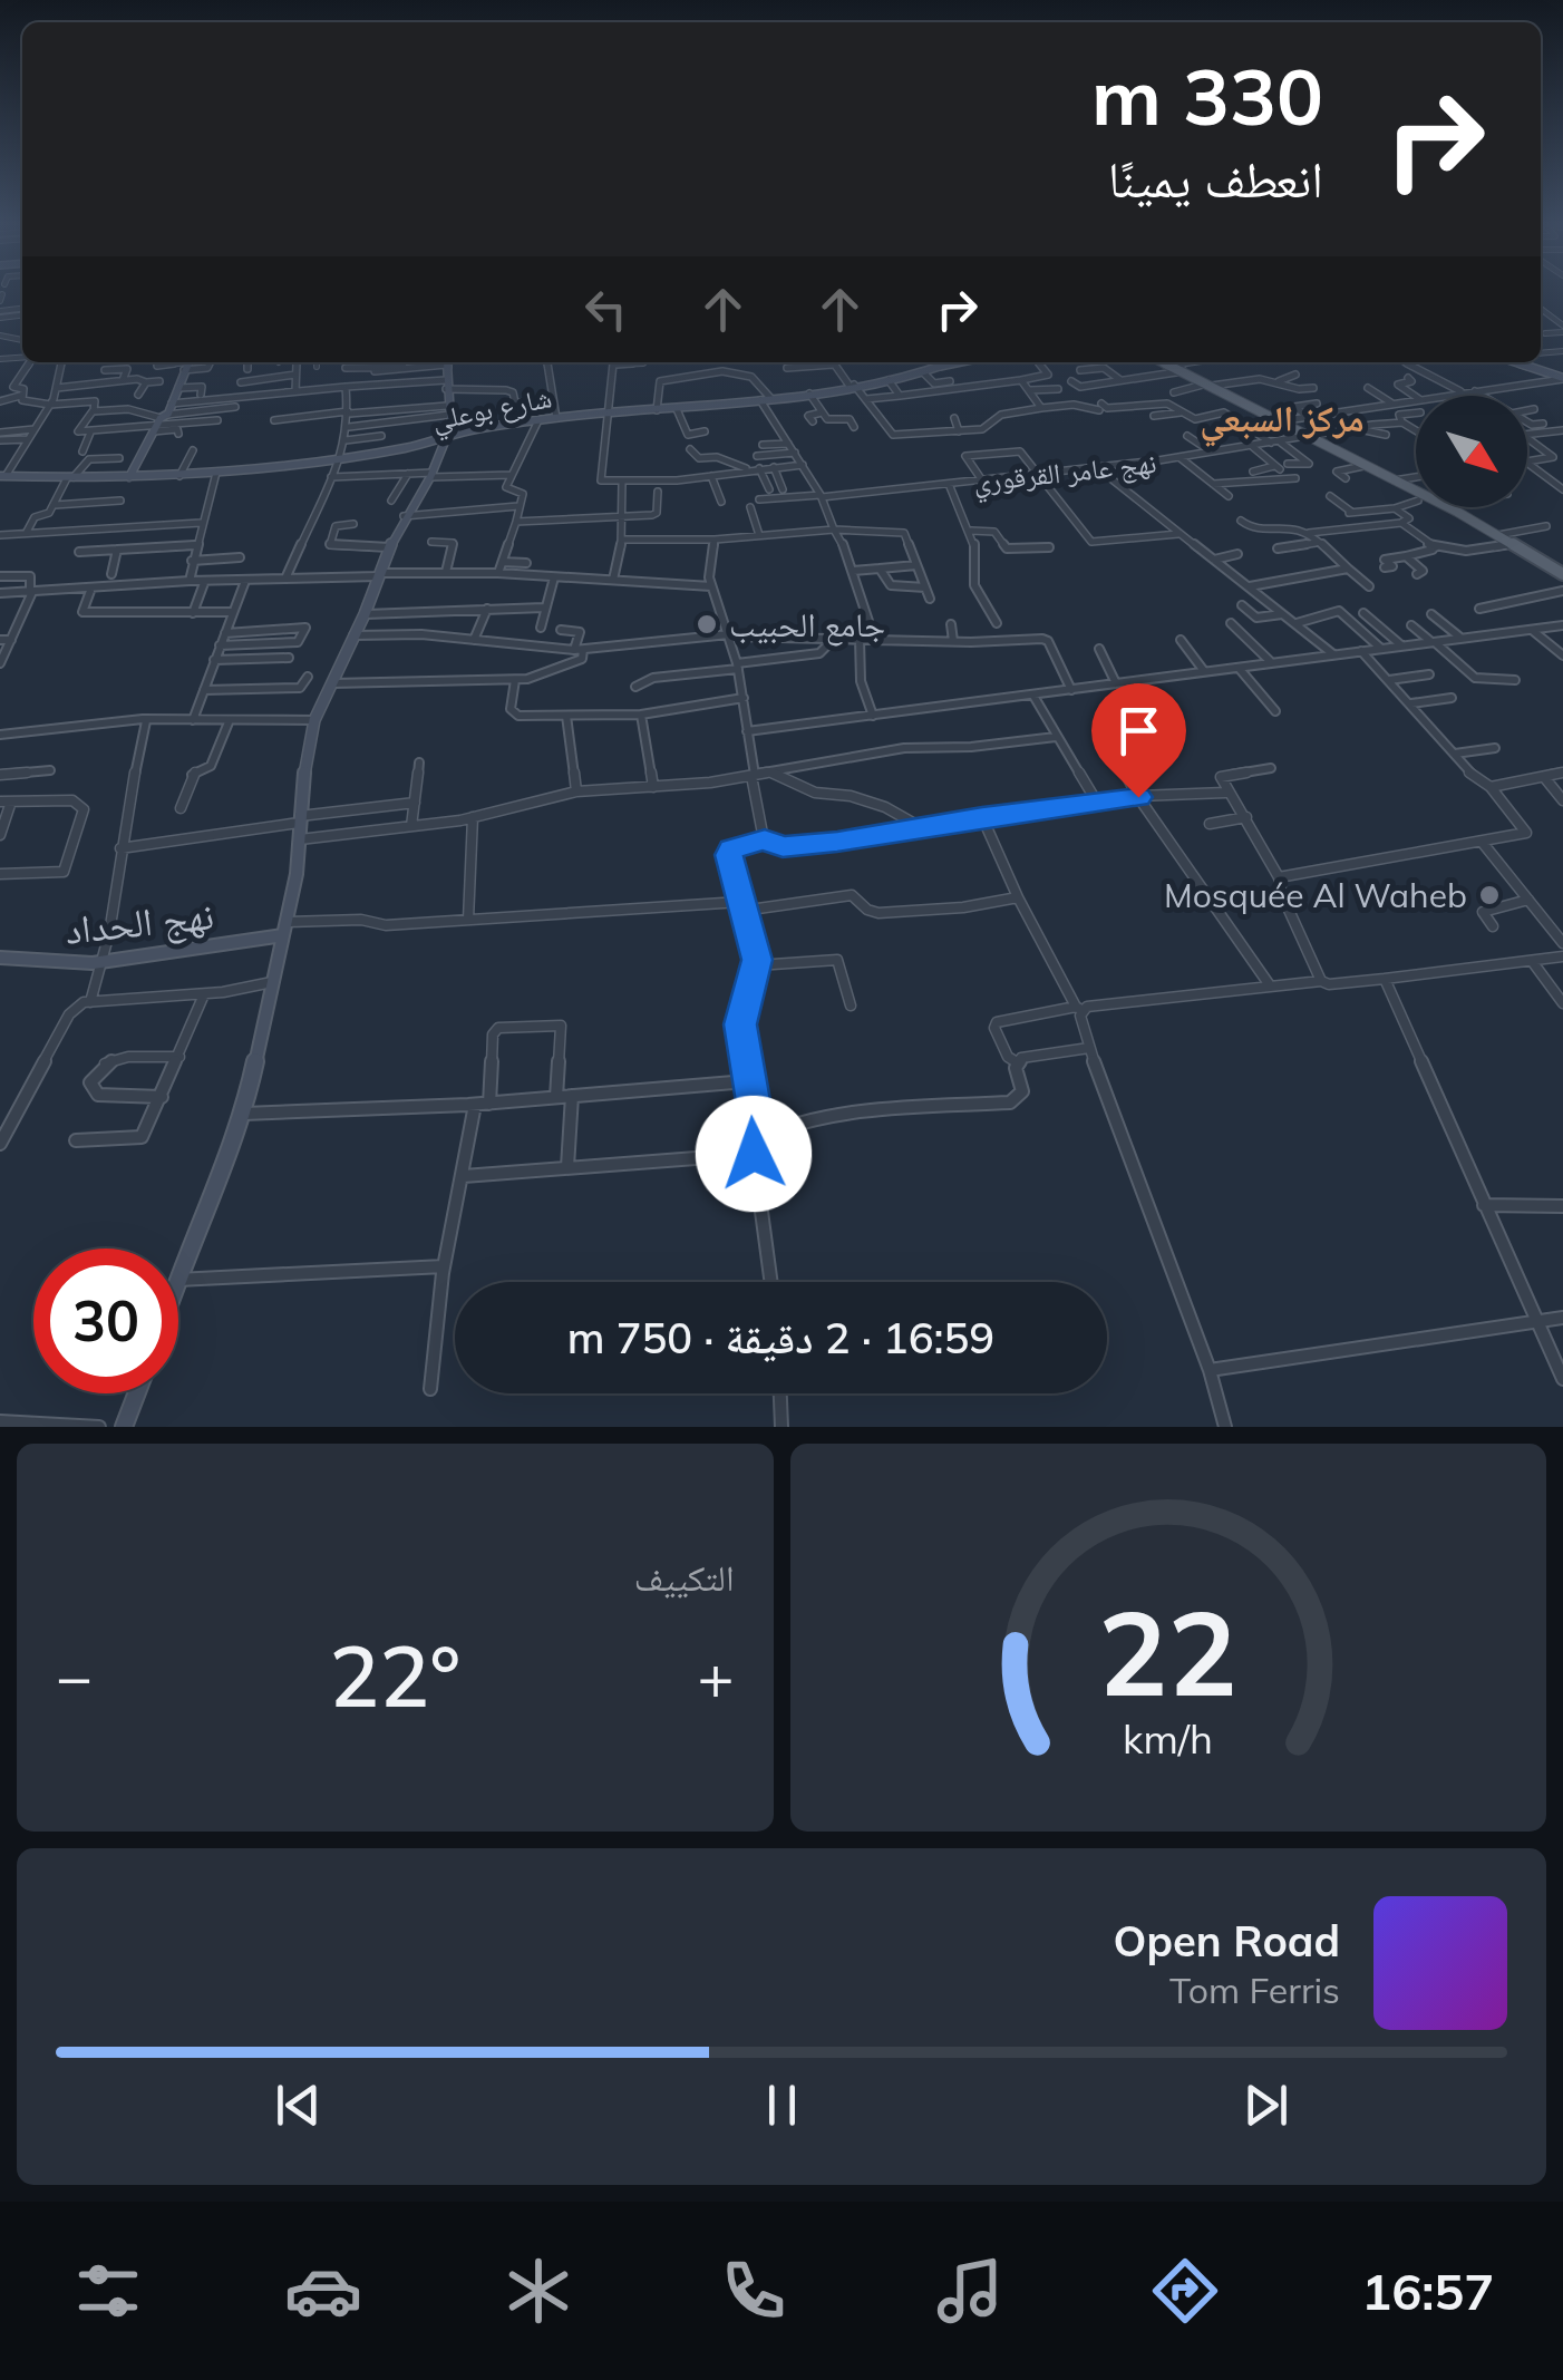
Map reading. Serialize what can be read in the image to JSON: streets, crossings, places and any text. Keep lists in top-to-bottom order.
{
  "streets": {
    "street": ["شارع بوعلي", "نهج عامر القرقوري", "نهج الحداد"]
  },
  "districts": ["مركز السبعي"],
  "places": ["جامع الحبيب", "Mosquée Al Waheb"],
  "north": "bottom right",
  "page": {
    "turn": ["330 m", "انعطف يمينًا"],
    "limit": "30",
    "trip": "16:59 · 2 دقيقة · 750 m",
    "tile": "التكييف",
    "heat": ["−", "22°", "+"],
    "song": ["Open Road", "Tom Ferris"],
    "tabs": "16:57",
    "gauge": ["22", "km/h"]
  }
}
